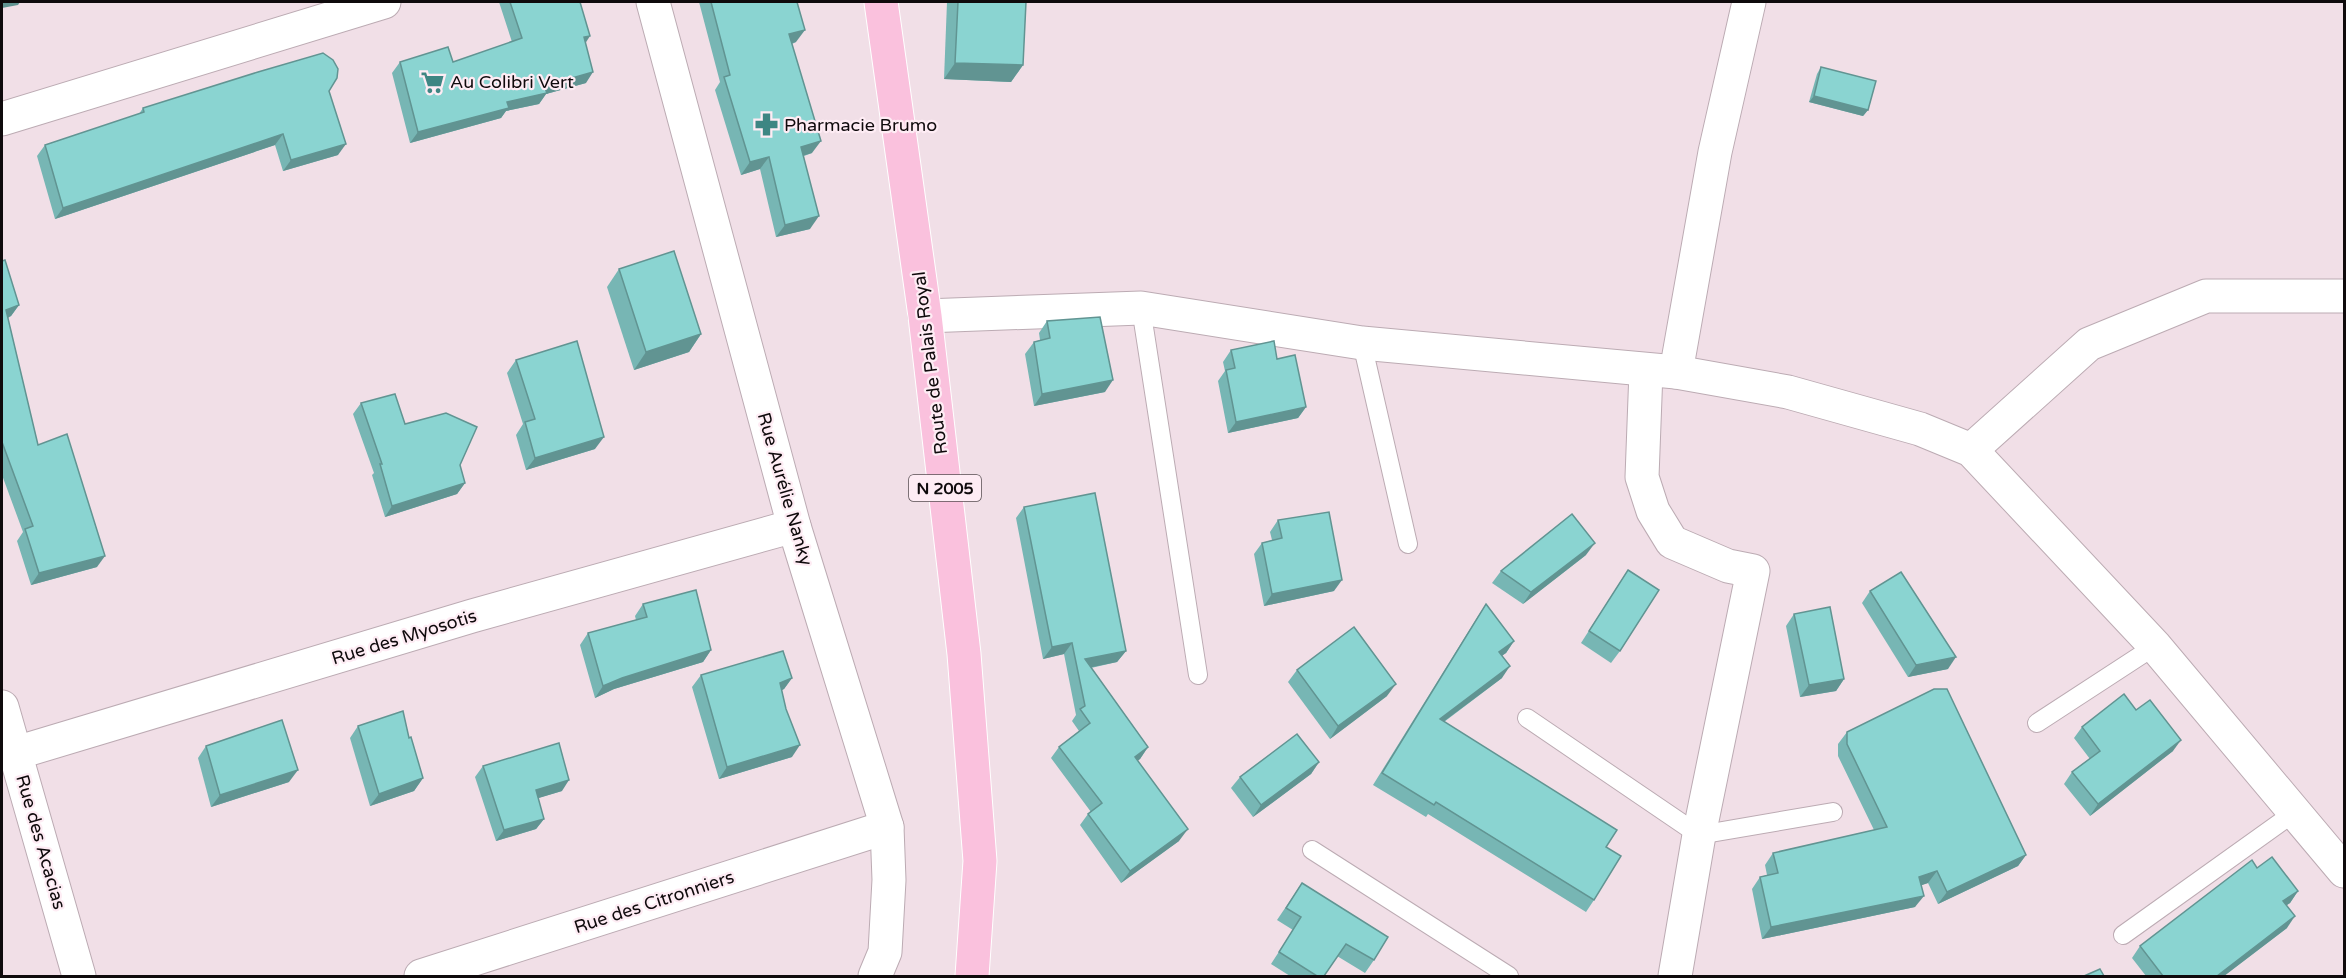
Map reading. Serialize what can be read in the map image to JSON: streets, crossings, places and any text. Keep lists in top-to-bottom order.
{
  "streets": {
    "main road": ["Route de Palais Royal", "N 2005"],
    "street": [
      "Rue Aurélie Nanky",
      "Rue des Myosotis",
      "Rue des Acacias",
      "Rue des Citronniers"
    ]
  },
  "crossings": [
    ["Rue Aurélie Nanky", "Rue des Myosotis"],
    ["Rue Aurélie Nanky", "Rue des Citronniers"],
    ["Rue des Myosotis", "Rue des Acacias"]
  ],
  "places": {
    "supermarket": ["Au Colibri Vert"],
    "pharmacy": ["Pharmacie Brumo"]
  }
}
